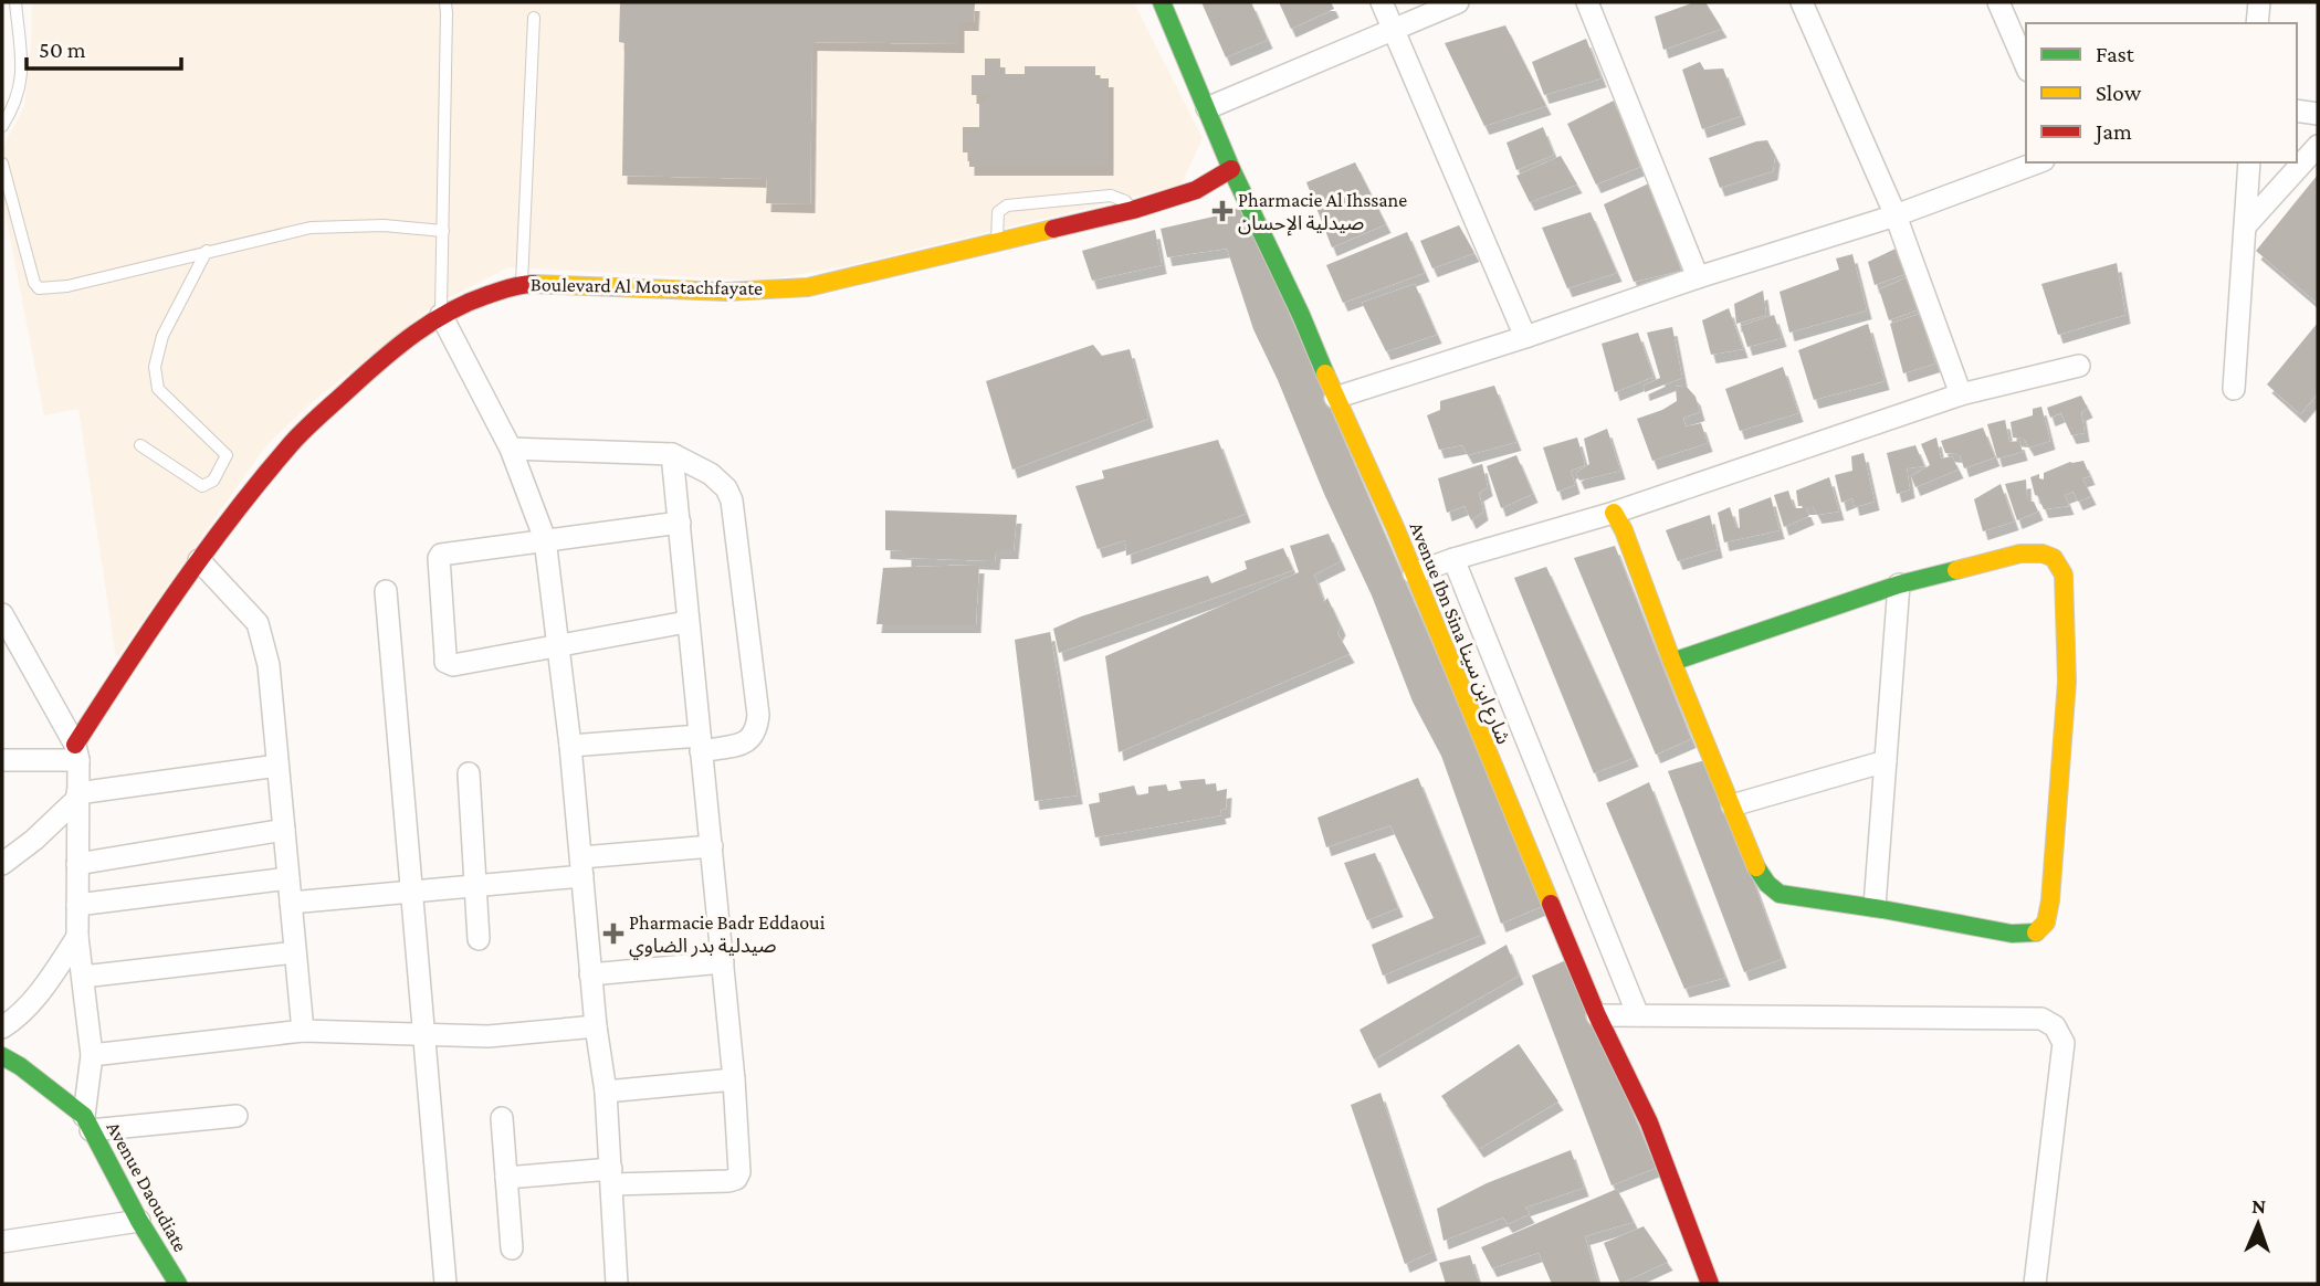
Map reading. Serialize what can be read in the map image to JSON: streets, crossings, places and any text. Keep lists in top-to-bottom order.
{
  "streets": {
    "street": ["Boulevard Al Moustachfayate", "Avenue Ibn Sina شارع ابن سينا", "Avenue Daoudiate"]
  },
  "crossings": [
    ["Boulevard Al Moustachfayate", "Avenue Ibn Sina شارع ابن سينا"]
  ],
  "places": {
    "health": ["Pharmacie Al Ihssane صيدلية الإحسان", "Pharmacie Badr Eddaoui صيدلية بدر الضاوي"]
  },
  "legend": ["Fast", "Slow", "Jam"],
  "scale_bar": "50 m",
  "north": "top"
}
